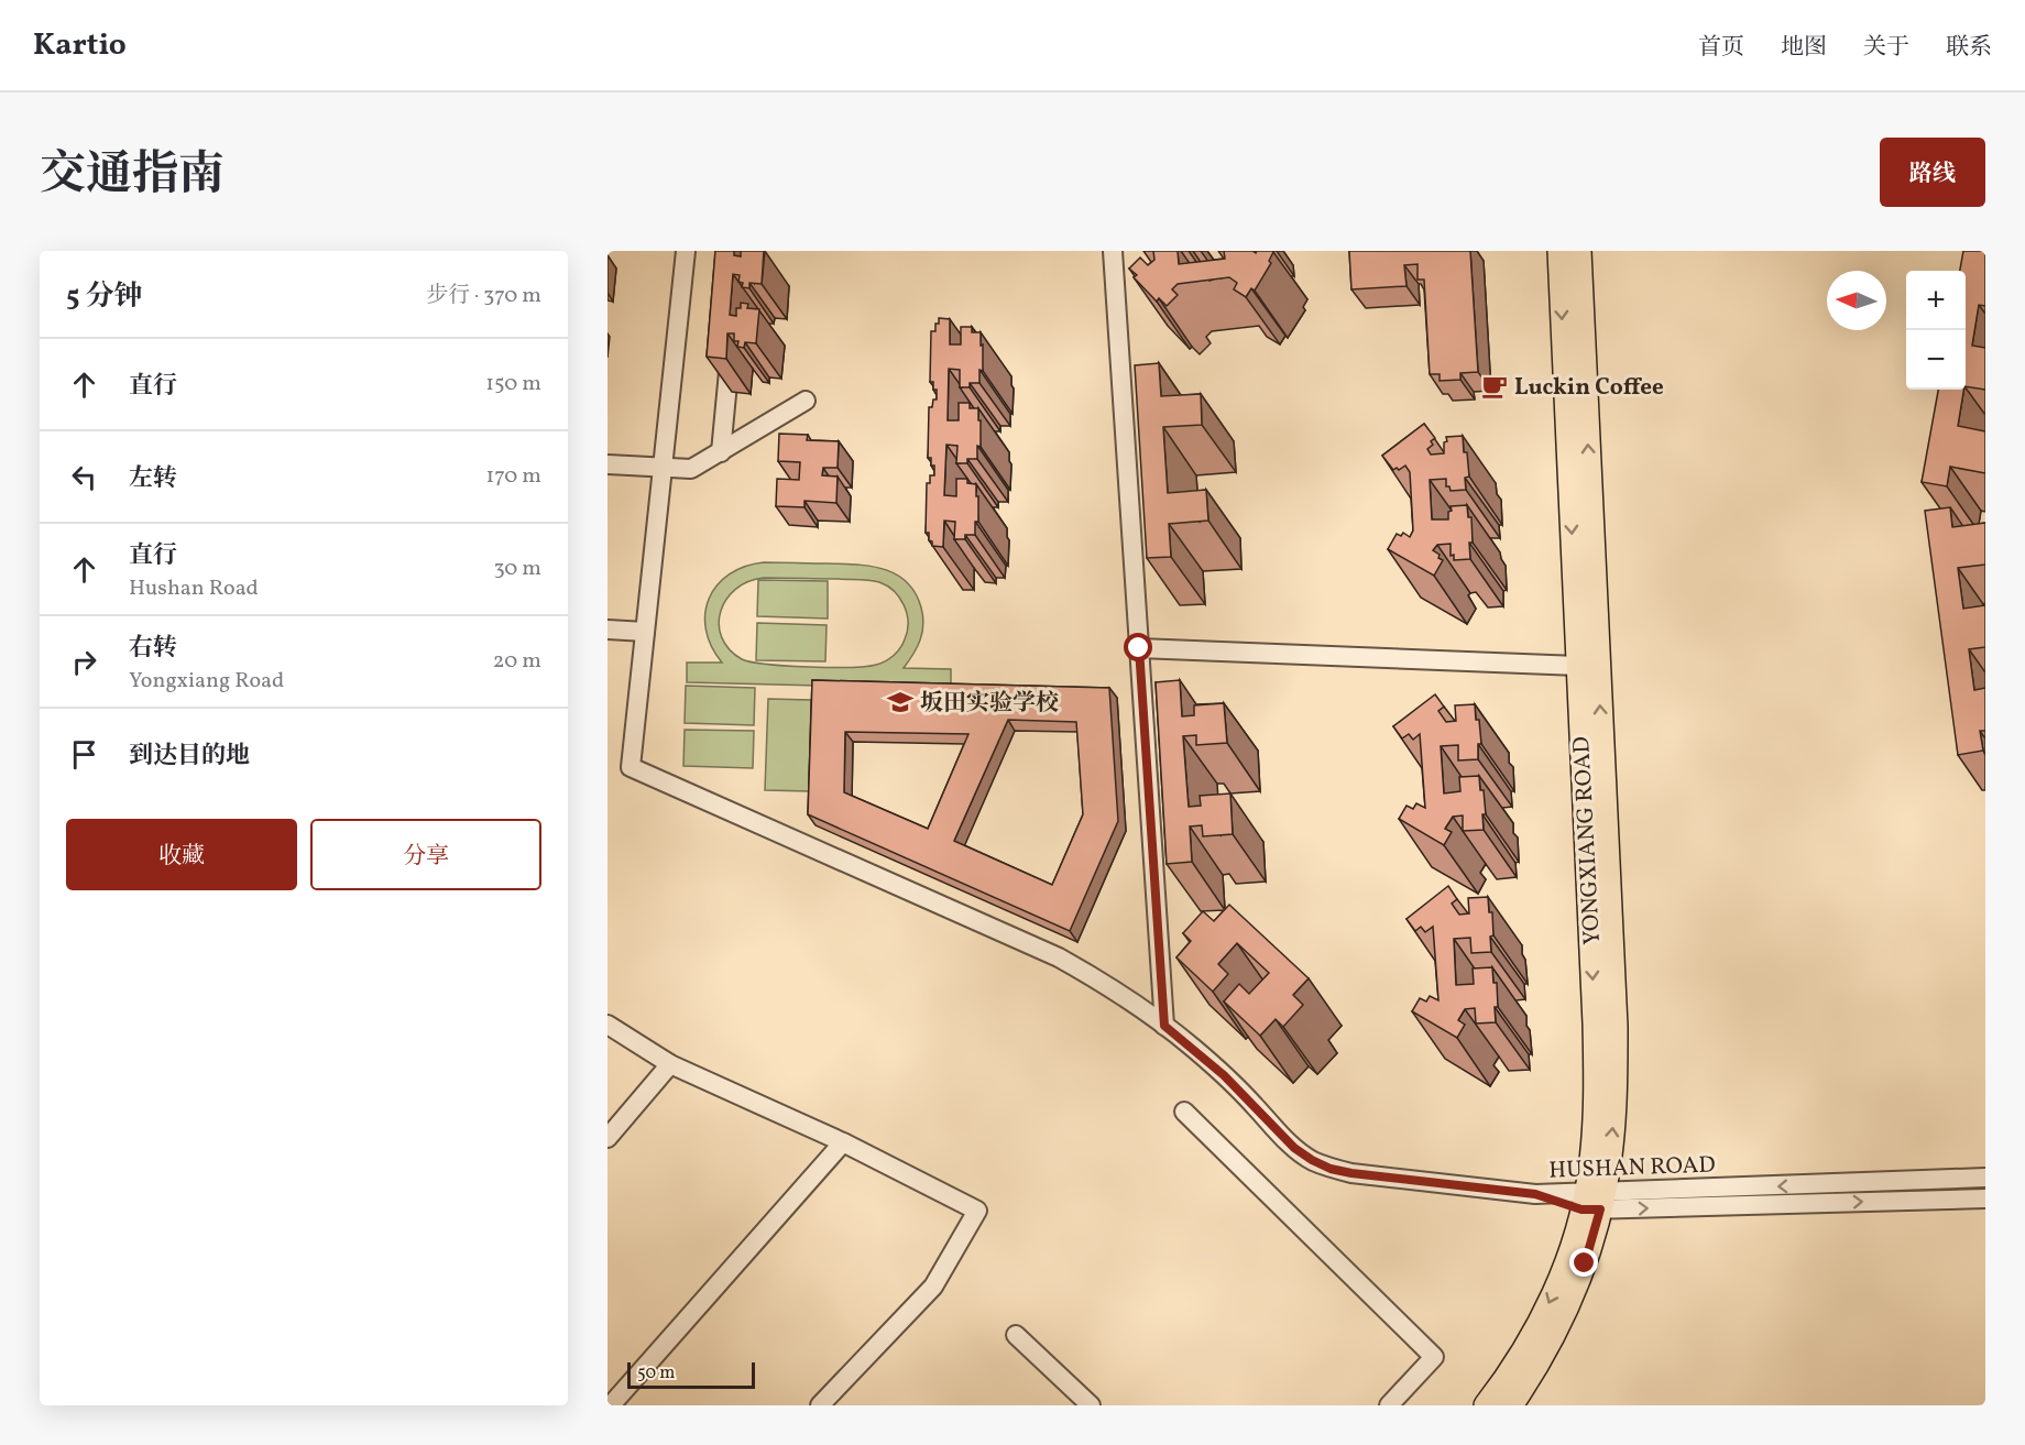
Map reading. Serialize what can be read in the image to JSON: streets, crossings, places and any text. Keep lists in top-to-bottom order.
{
  "streets": {
    "main road": ["YONGXIANG ROAD"],
    "street": ["HUSHAN ROAD"]
  },
  "crossings": [
    ["YONGXIANG ROAD", "HUSHAN ROAD"]
  ],
  "places": {
    "cafe": ["Luckin Coffee"],
    "school or university": ["坂田实验学校"]
  },
  "scale_bar": "50 m",
  "north": "left",
  "page": {
    "header": "Kartio",
    "nav": [
      "首页",
      "地图",
      "关于",
      "联系"
    ],
    "title": "交通指南",
    "buttons": [
      "路线",
      ["收藏", "分享"]
    ],
    "heading": ["5 分钟", "步行 · 370 m"],
    "map_buttons": ["+", "−"],
    "list": [
      ["直行", "150 m"],
      ["左转", "170 m"],
      ["直行", "Hushan Road", "30 m"],
      ["右转", "Yongxiang Road", "20 m"],
      "到达目的地"
    ],
    "scale": "50 m"
  }
}
